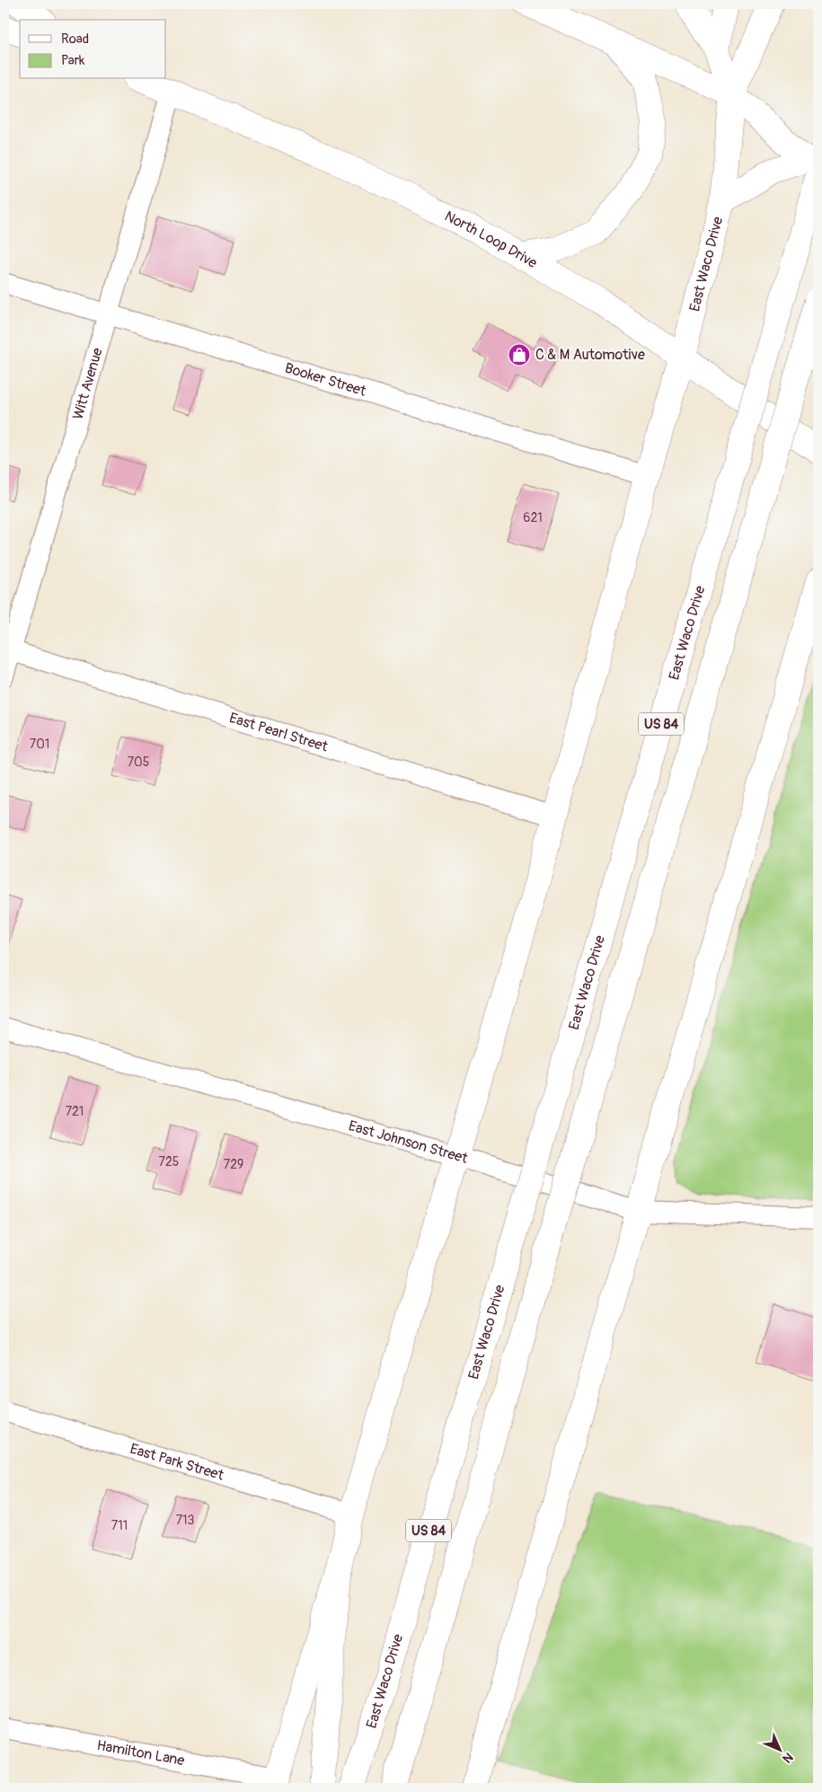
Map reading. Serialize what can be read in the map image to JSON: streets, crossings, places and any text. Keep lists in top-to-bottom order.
{
  "streets": {
    "main road": ["North Loop Drive", "East Waco Drive", "US 84"],
    "street": [
      "Booker Street",
      "Witt Avenue",
      "East Pearl Street",
      "East Johnson Street",
      "East Park Street",
      "Hamilton Lane"
    ]
  },
  "crossings": [
    ["North Loop Drive", "East Waco Drive"],
    ["North Loop Drive", "Witt Avenue"],
    ["East Waco Drive", "Booker Street"],
    ["East Waco Drive", "East Pearl Street"],
    ["East Waco Drive", "East Johnson Street"],
    ["East Waco Drive", "East Park Street"],
    ["Booker Street", "Witt Avenue"],
    ["Witt Avenue", "East Pearl Street"]
  ],
  "places": {
    "shop": ["C & M Automotive"]
  },
  "house_numbers": [
    "621",
    "701",
    "705",
    "721",
    "725",
    "729",
    "713",
    "711"
  ],
  "legend": ["Road", "Park"],
  "north": "bottom right"
}
